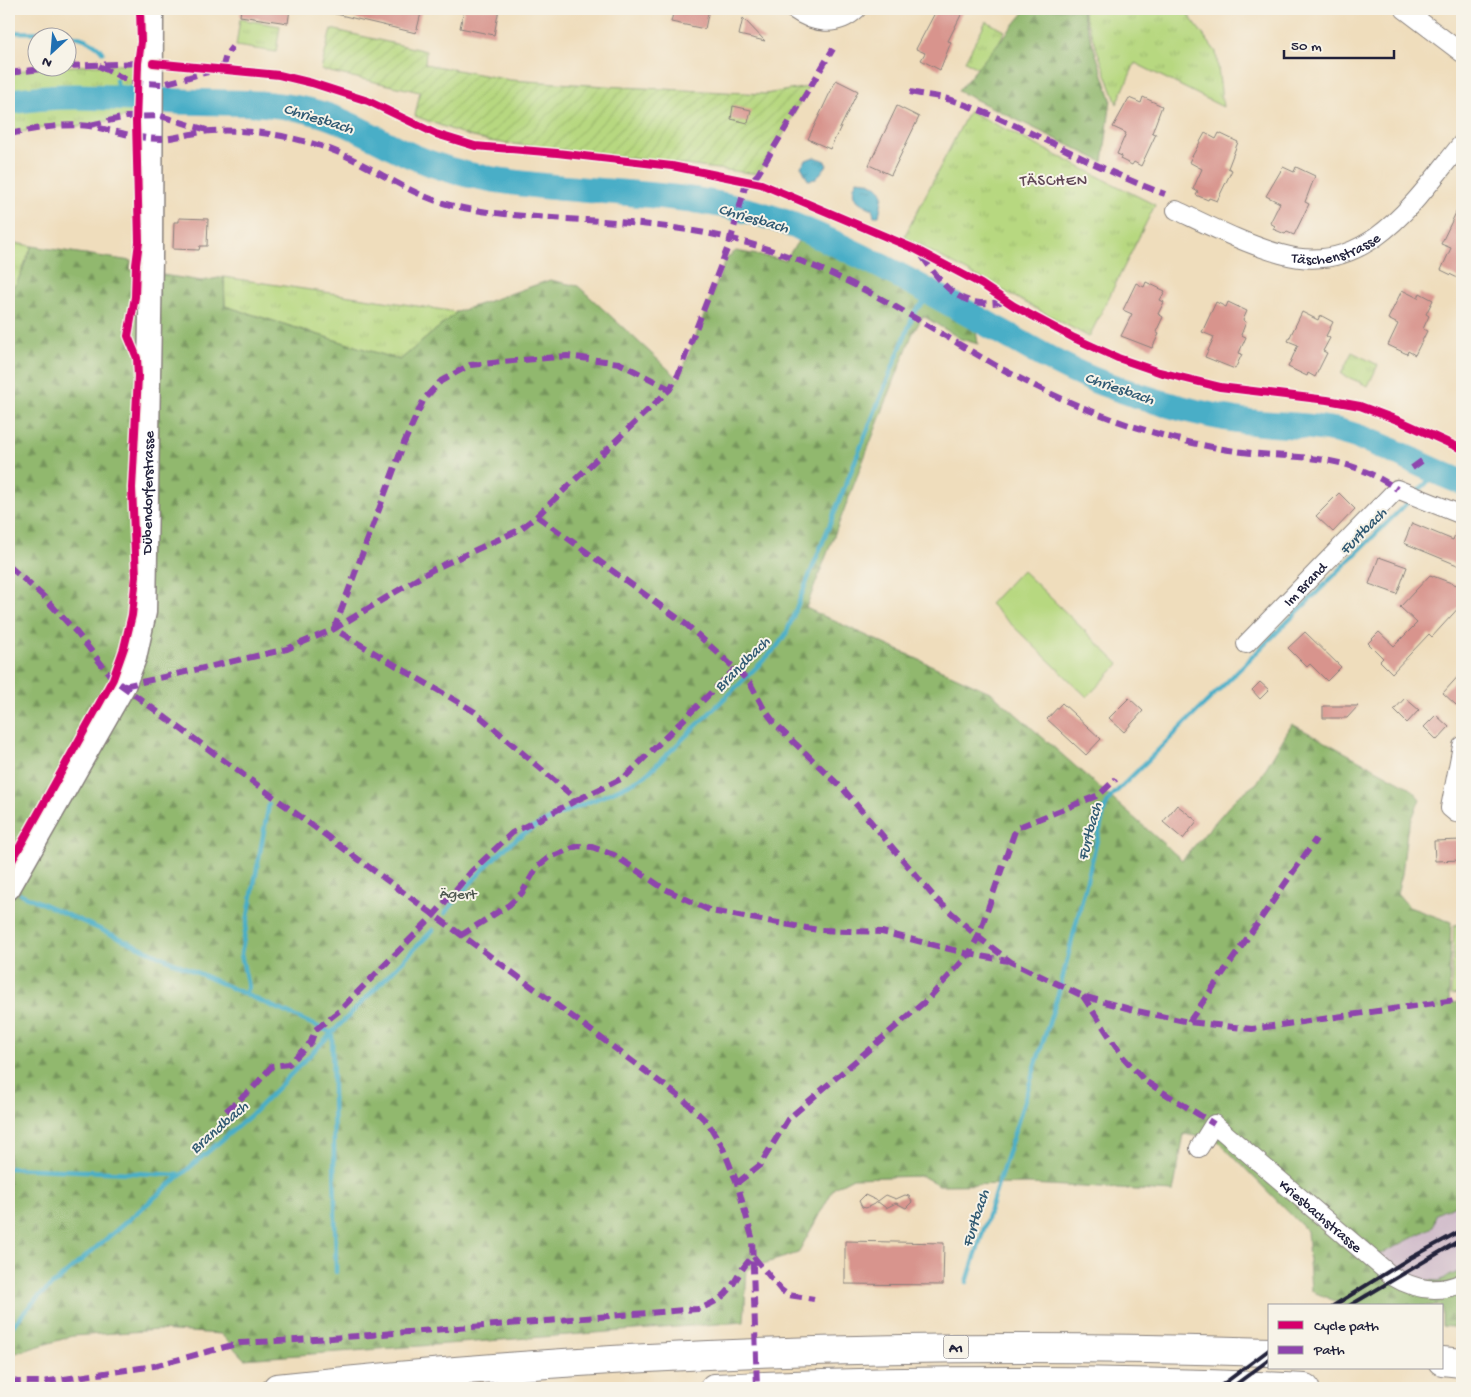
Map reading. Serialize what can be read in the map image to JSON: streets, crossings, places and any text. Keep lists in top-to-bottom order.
{
  "streets": {
    "highway": ["A1"],
    "street": [
      "Täschenstrasse",
      "Dübendorferstrasse",
      "Im Brand",
      "Kriesbachstrasse"
    ]
  },
  "districts": ["TÄSCHEN"],
  "water": ["Chriesbach", "Furtbach", "Brandbach"],
  "parks": ["Ägert"],
  "legend": ["Cycle path", "Path"],
  "scale_bar": "50 m",
  "north": "bottom left"
}
